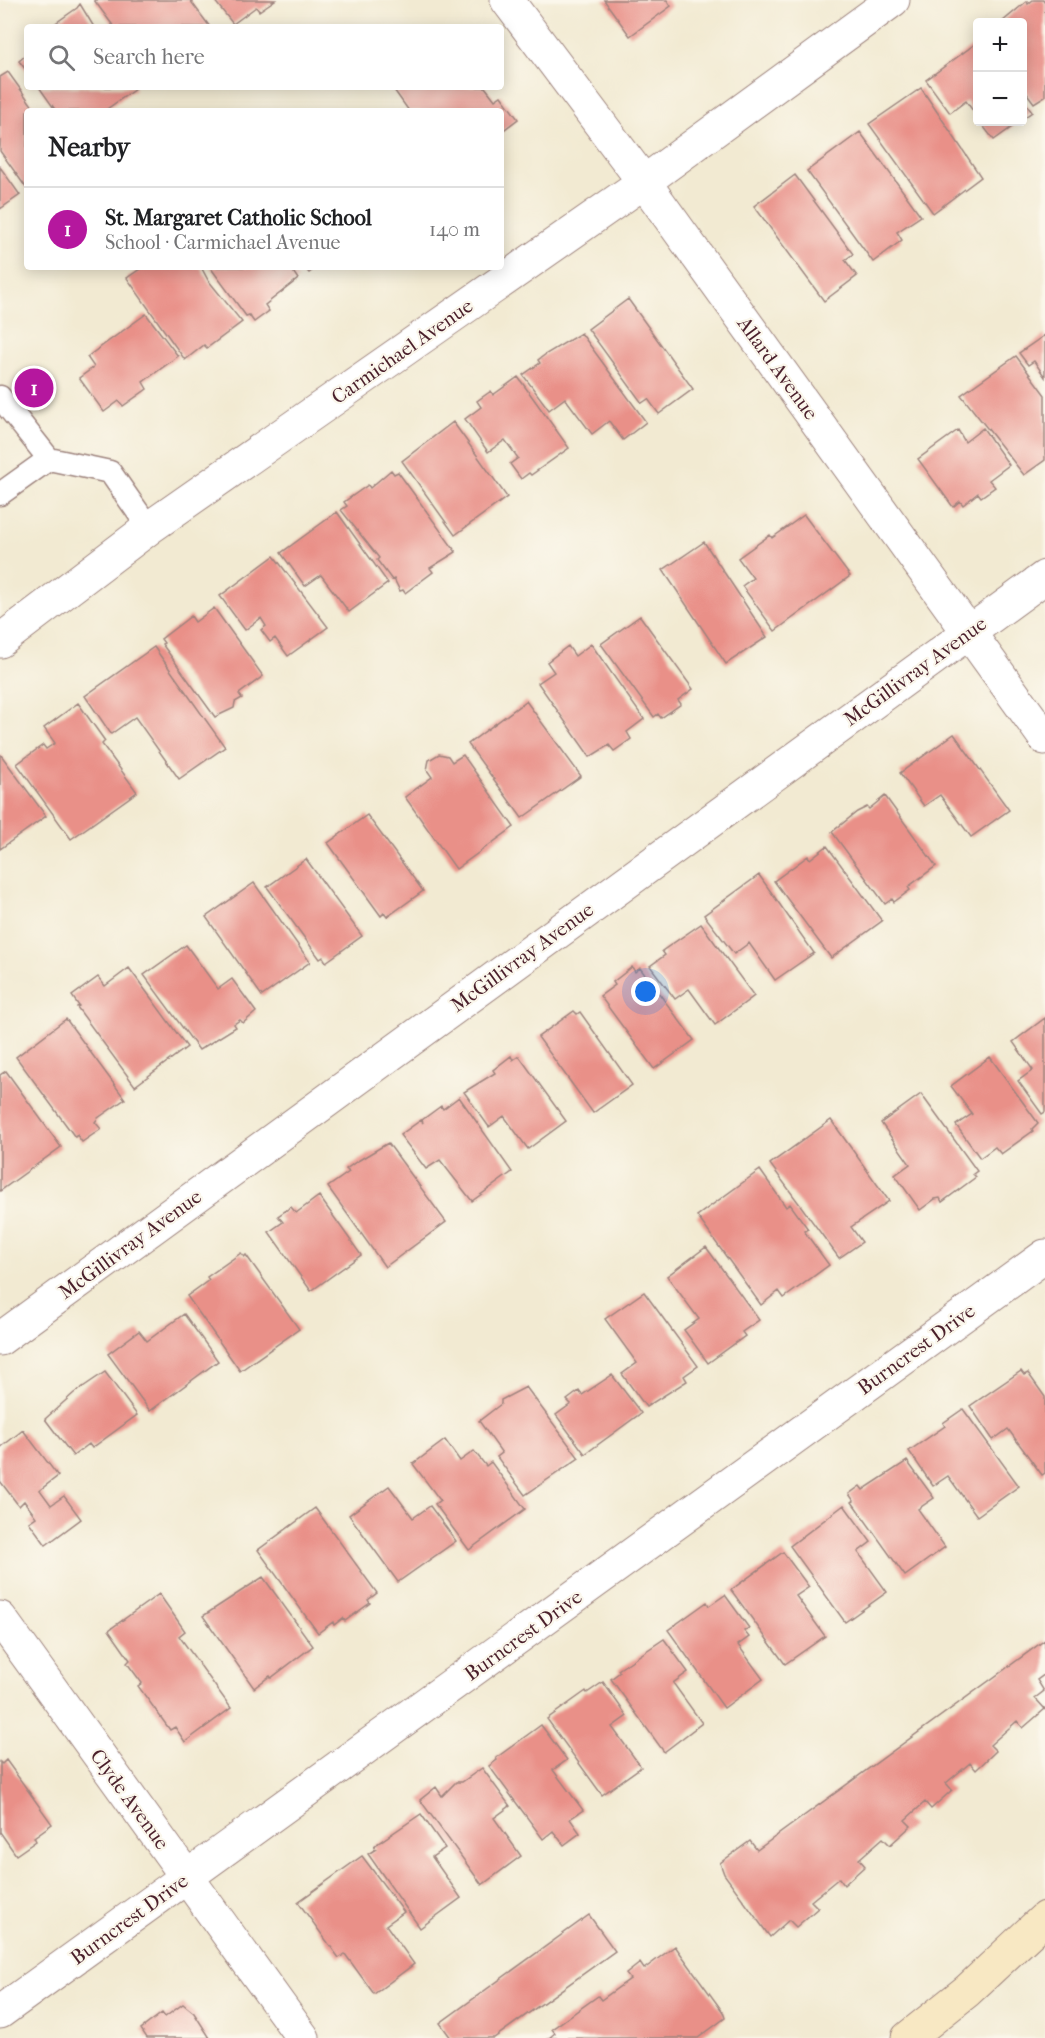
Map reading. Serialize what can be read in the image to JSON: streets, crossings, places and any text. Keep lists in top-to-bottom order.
{
  "streets": {
    "street": [
      "Carmichael Avenue",
      "Allard Avenue",
      "McGillivray Avenue",
      "Burncrest Drive",
      "Clyde Avenue"
    ]
  },
  "crossings": [
    ["Carmichael Avenue", "Allard Avenue"],
    ["Allard Avenue", "McGillivray Avenue"],
    ["Burncrest Drive", "Clyde Avenue"]
  ],
  "page": {
    "map_buttons": ["+", "−"],
    "search": "Search here",
    "heading": "Nearby",
    "list": [
      {
        "mark": "1",
        "name": "St. Margaret Catholic School",
        "note": "School · Carmichael Avenue",
        "value": "140 m"
      }
    ],
    "pins": "1"
  }
}
